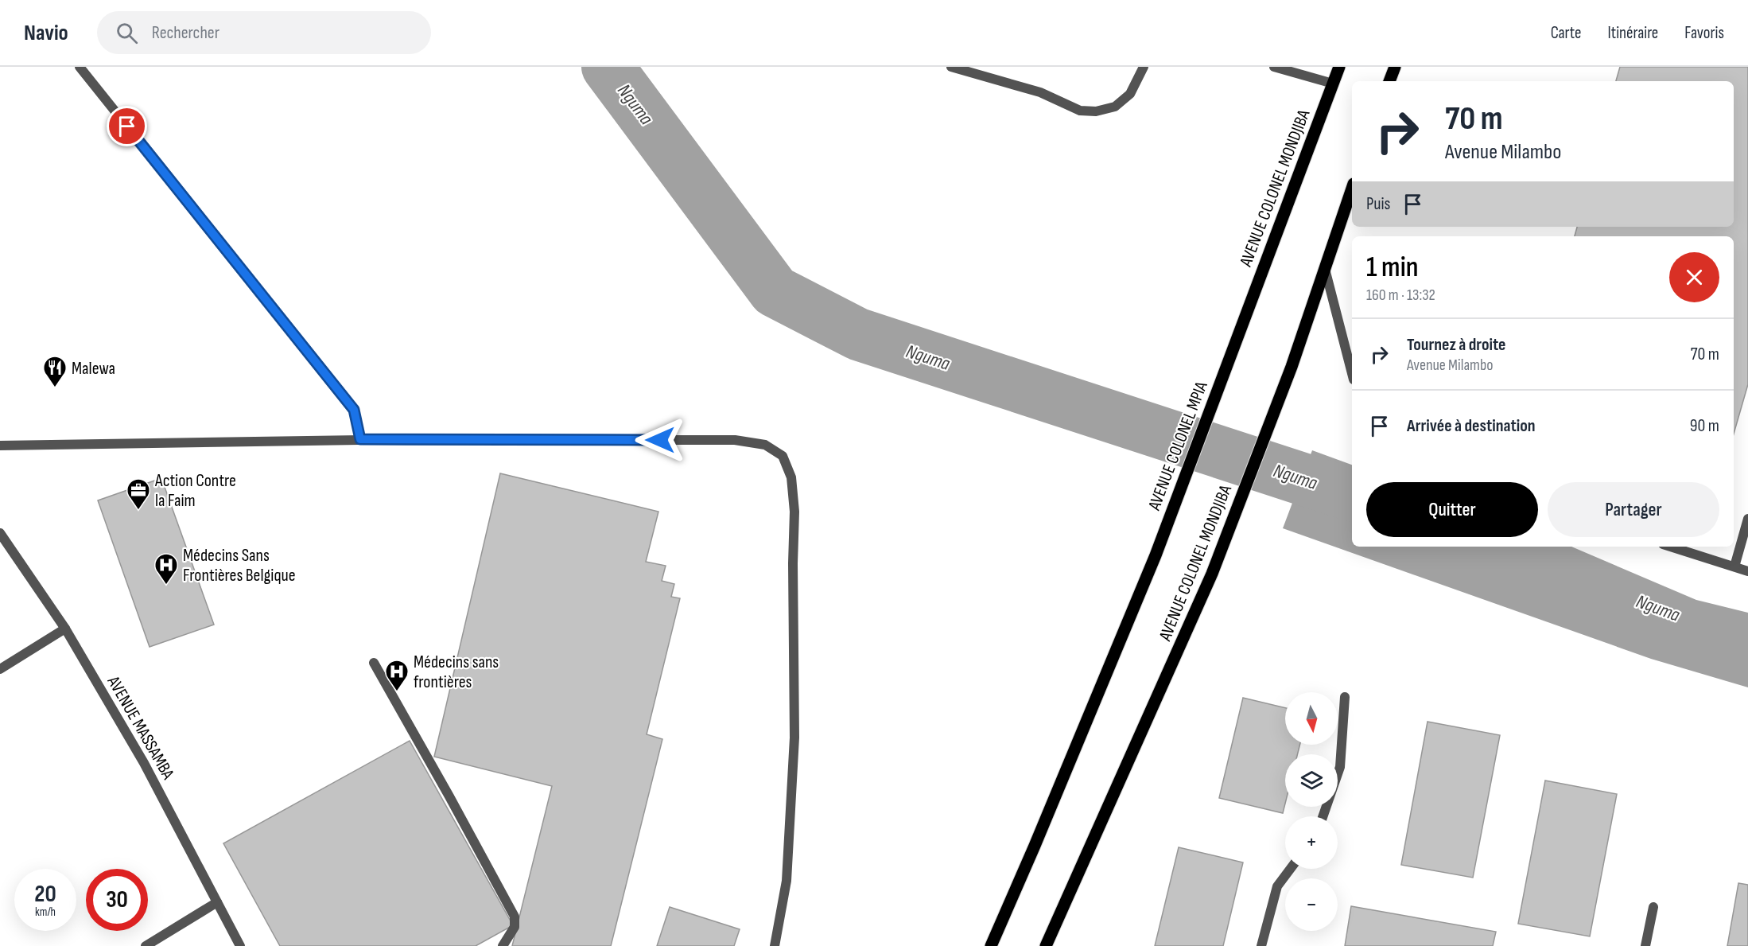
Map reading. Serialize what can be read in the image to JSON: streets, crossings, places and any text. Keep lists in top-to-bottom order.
{
  "streets": {
    "main road": ["AVENUE COLONEL MONDJIBA", "AVENUE COLONEL MPIA"],
    "street": ["AVENUE MASSAMBA"]
  },
  "crossings": [
    ["AVENUE COLONEL MONDJIBA", "AVENUE COLONEL MPIA"]
  ],
  "water": ["Nguma"],
  "places": {
    "restaurant": ["Malewa"],
    "office": ["Action Contre la Faim"],
    "hospital": ["Médecins Sans Frontières Belgique", "Médecins sans frontières"]
  },
  "north": "bottom",
  "page": {
    "header": "Navio",
    "search": "Rechercher",
    "nav": ["Carte", "Itinéraire", "Favoris"],
    "turn": ["70 m", "Avenue Milambo"],
    "then": "Puis",
    "heading": ["1 min", "160 m · 13:32"],
    "list": [
      {
        "name": "Tournez à droite",
        "note": "Avenue Milambo",
        "value": "70 m"
      },
      {
        "name": "Arrivée à destination",
        "value": "90 m"
      }
    ],
    "buttons": ["Quitter", "Partager"],
    "map_buttons": ["+", "−"],
    "speed": "20 km/h",
    "limit": "30"
  }
}
